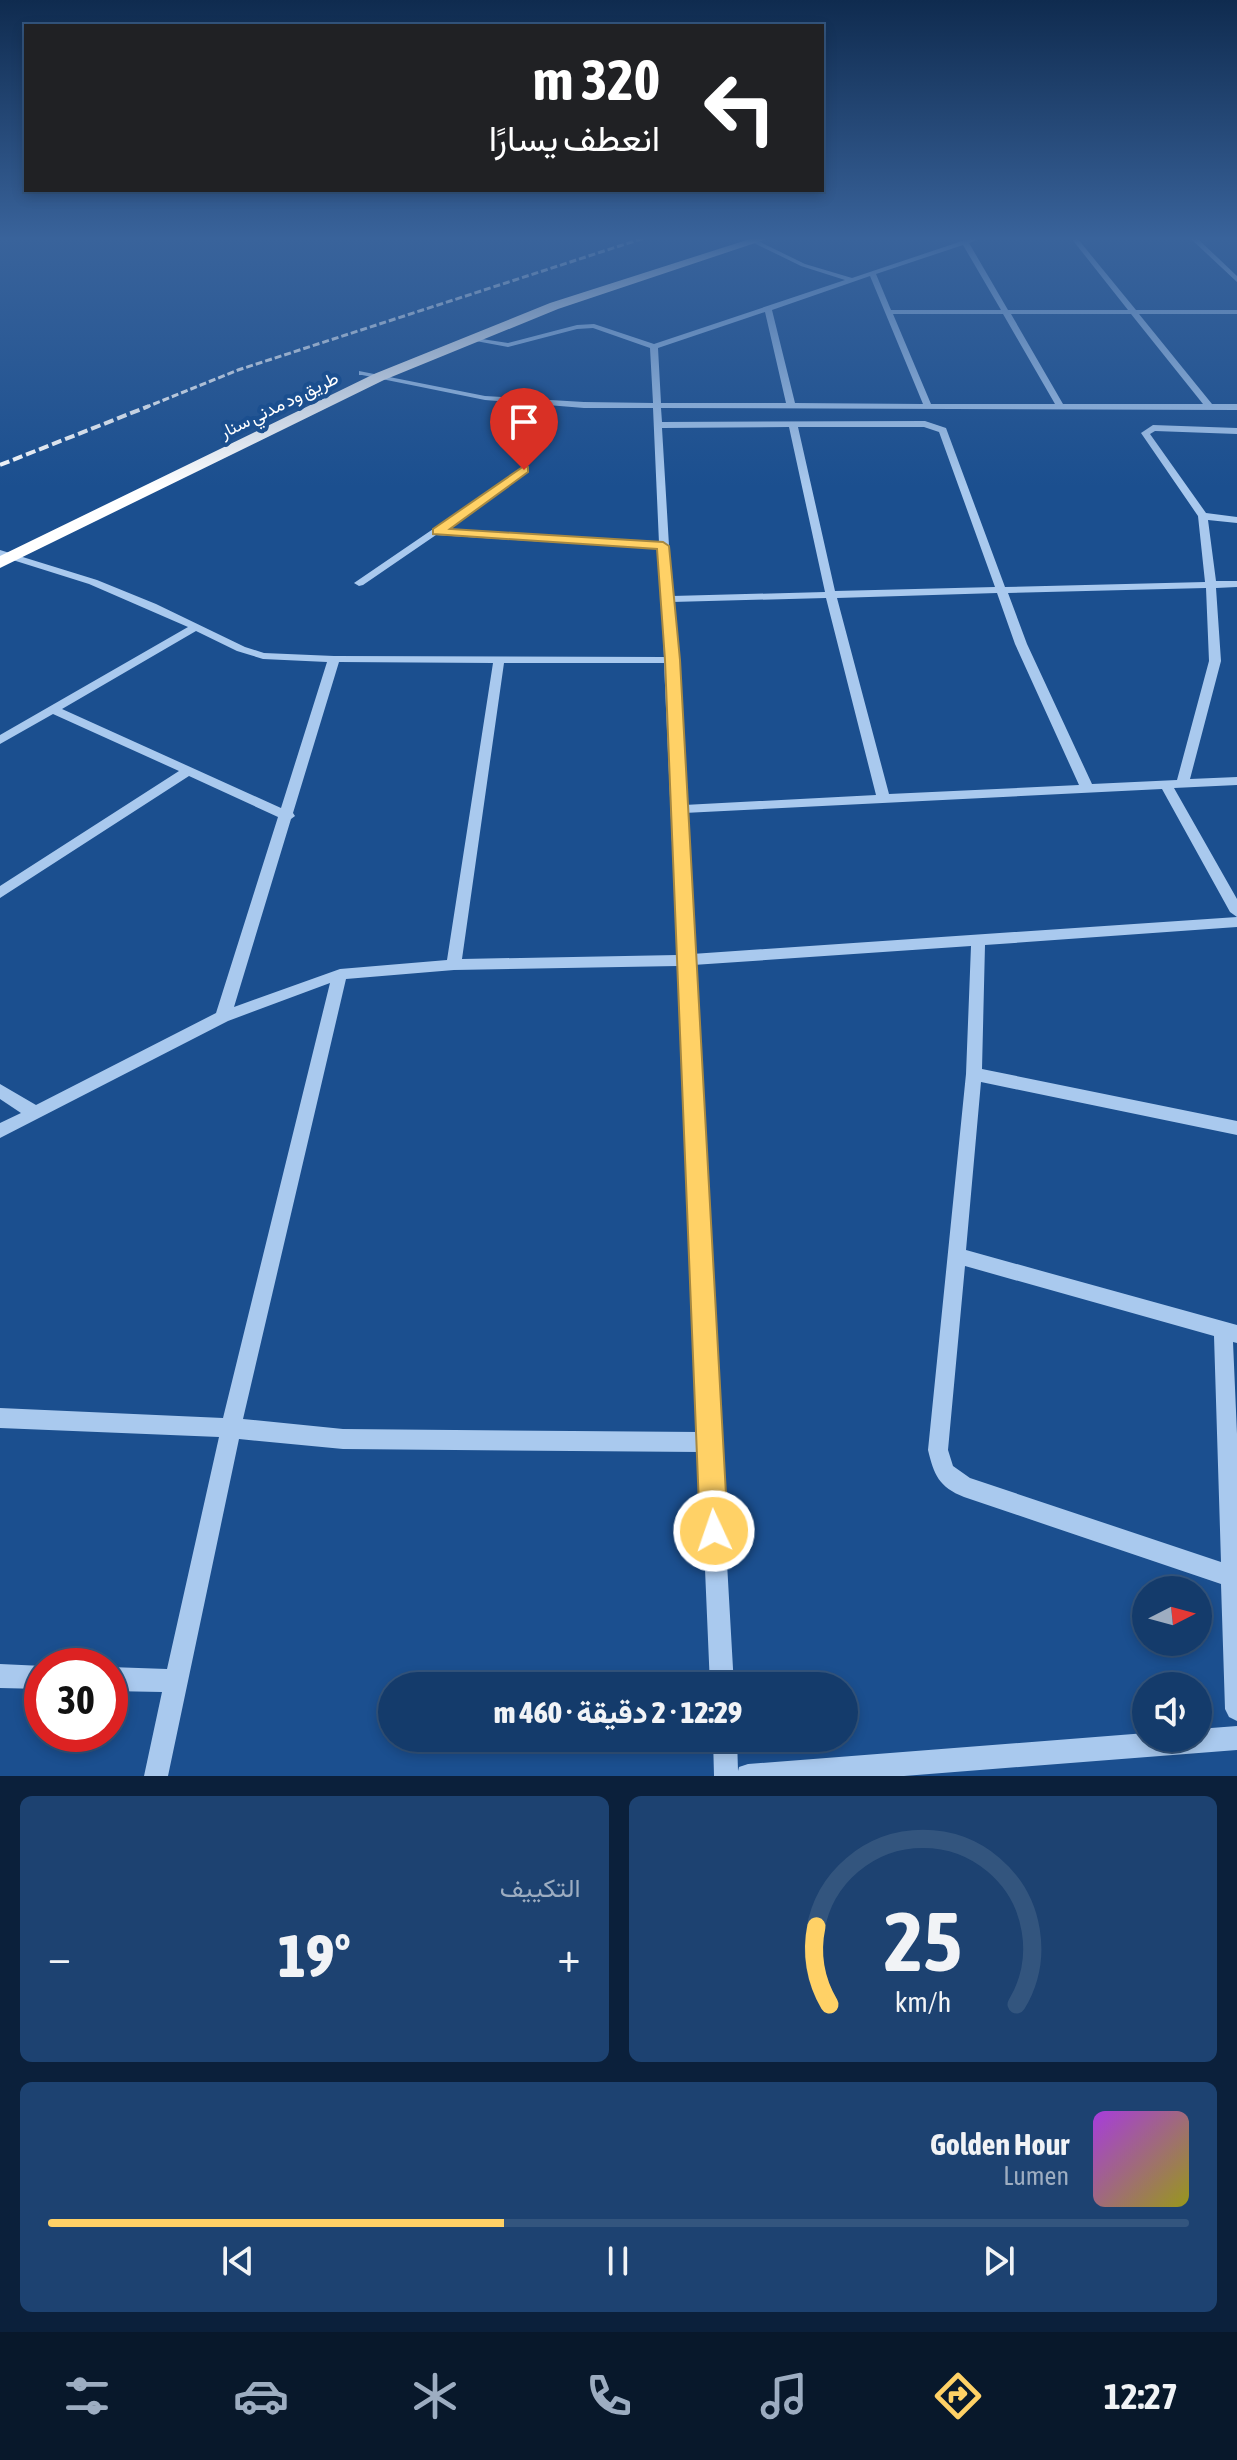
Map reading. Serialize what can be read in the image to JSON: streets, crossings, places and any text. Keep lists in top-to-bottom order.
{
  "streets": {
    "highway": ["طريق ود مدني سنار"]
  },
  "north": "right",
  "page": {
    "turn": ["320 m", "انعطف يسارًا"],
    "limit": "30",
    "trip": "12:29 · 2 دقيقة · 460 m",
    "tile": "التكييف",
    "heat": ["−", "19°", "+"],
    "song": ["Golden Hour", "Lumen"],
    "tabs": "12:27",
    "gauge": ["25", "km/h"]
  }
}
